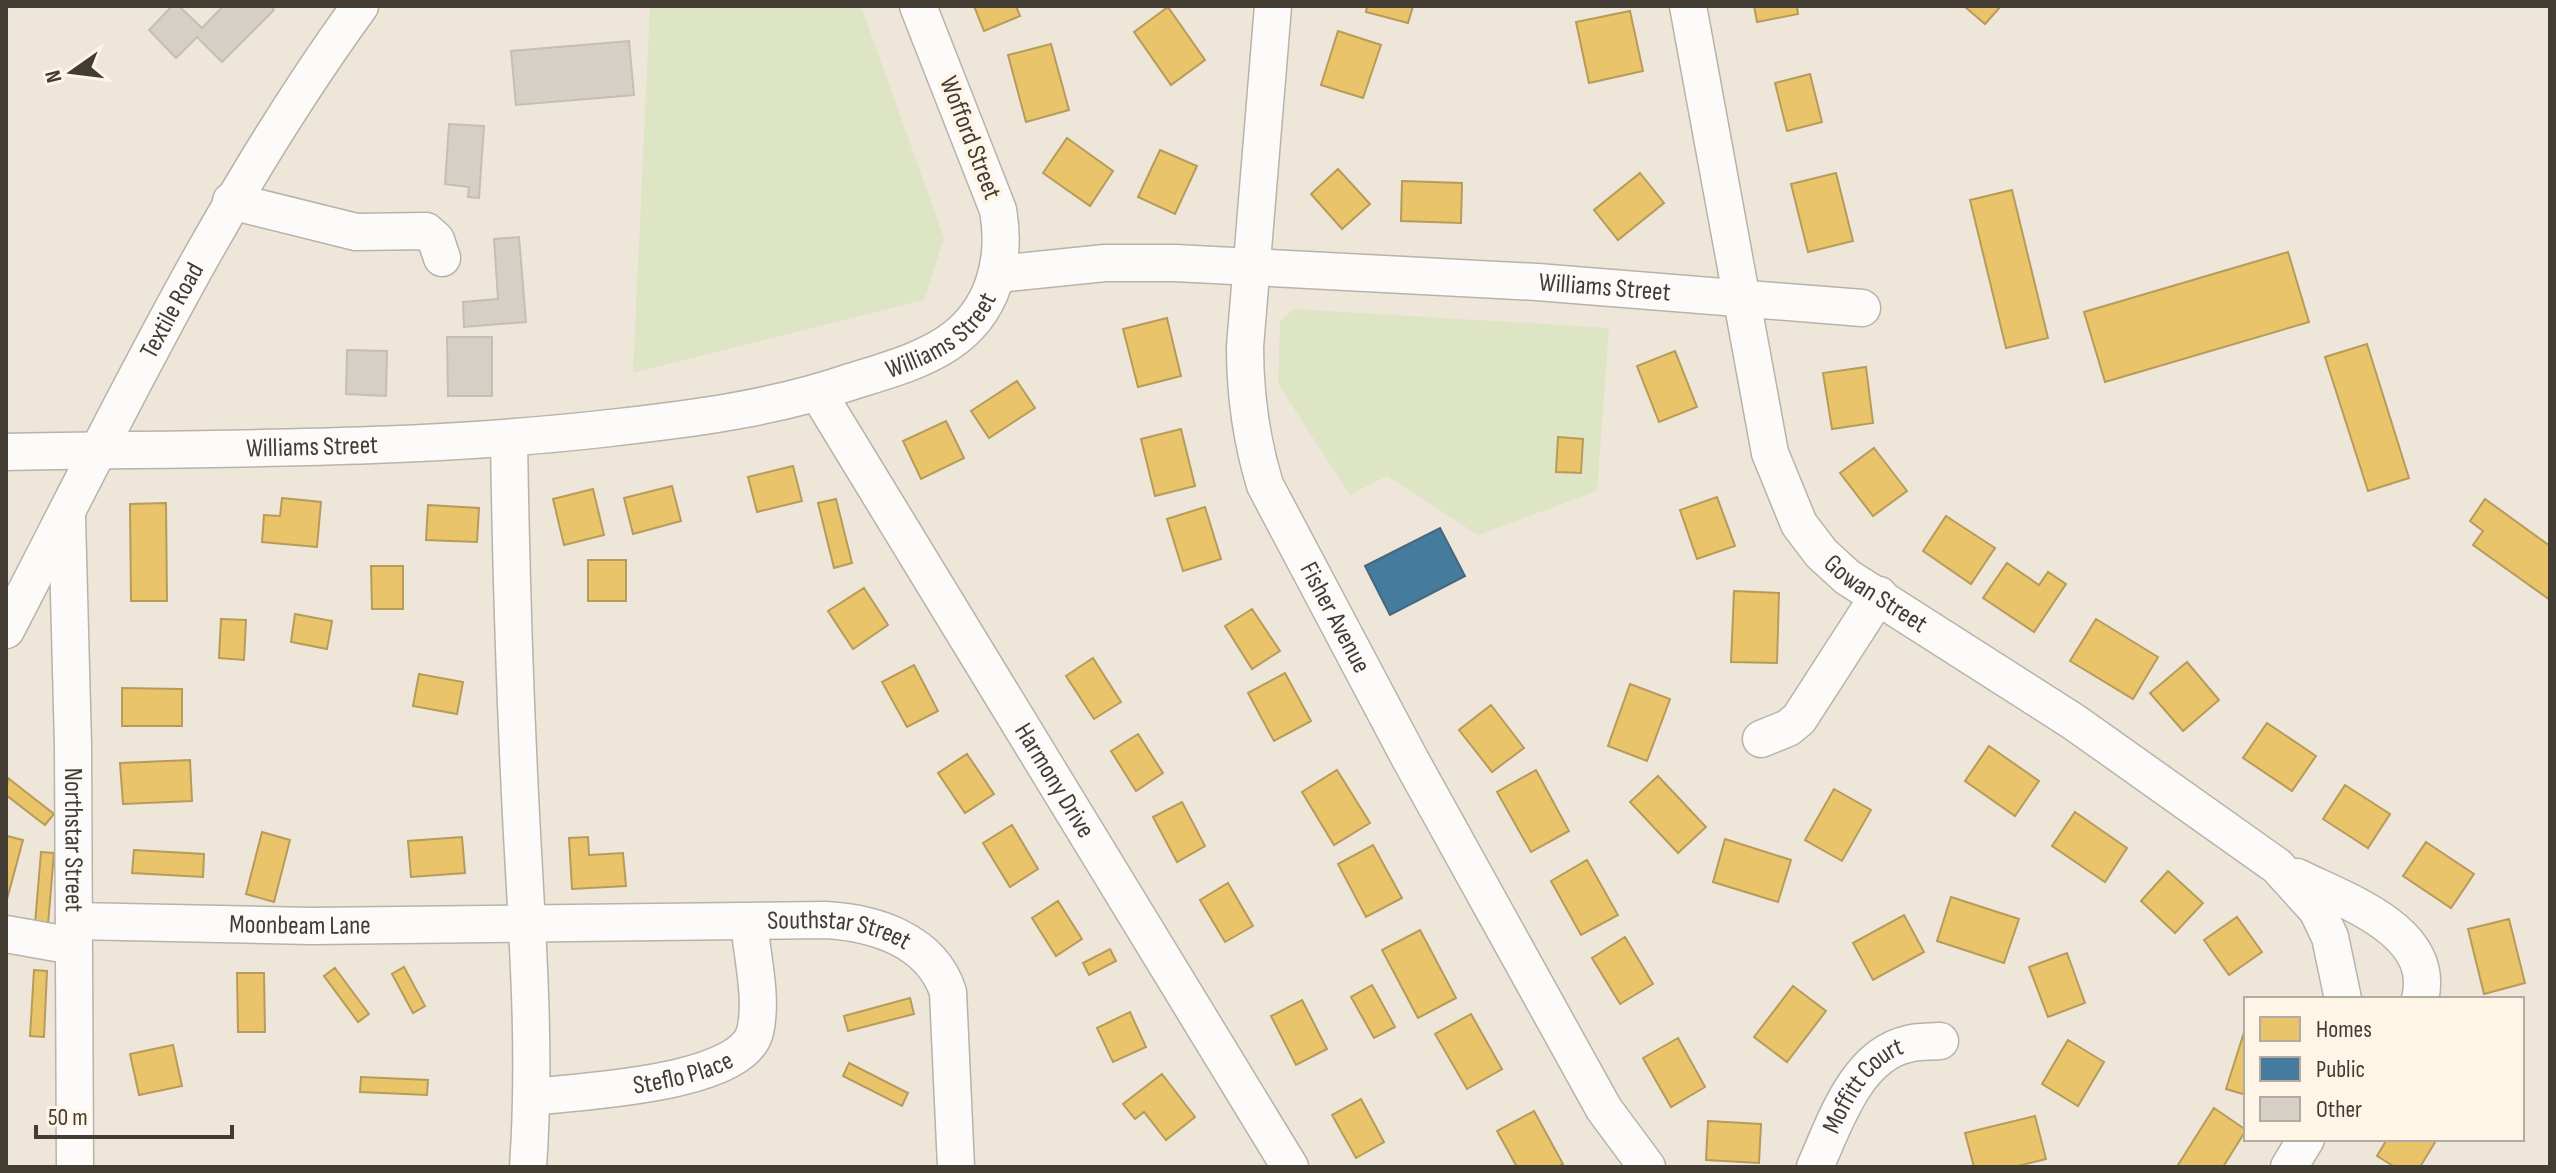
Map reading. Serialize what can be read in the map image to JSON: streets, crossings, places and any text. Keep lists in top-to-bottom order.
{
  "streets": {
    "street": [
      "Wofford Street",
      "Williams Street",
      "Textile Road",
      "Gowan Street",
      "Fisher Avenue",
      "Harmony Drive",
      "Northstar Street",
      "Moonbeam Lane",
      "Southstar Street",
      "Steflo Place",
      "Moffitt Court"
    ]
  },
  "crossings": [
    ["Wofford Street", "Williams Street"],
    ["Williams Street", "Textile Road"],
    ["Williams Street", "Gowan Street"],
    ["Williams Street", "Fisher Avenue"],
    ["Williams Street", "Harmony Drive"],
    ["Textile Road", "Northstar Street"],
    ["Northstar Street", "Moonbeam Lane"],
    ["Moonbeam Lane", "Southstar Street"],
    ["Southstar Street", "Steflo Place"]
  ],
  "legend": ["Homes", "Public", "Other"],
  "scale_bar": "50 m",
  "north": "left"
}
